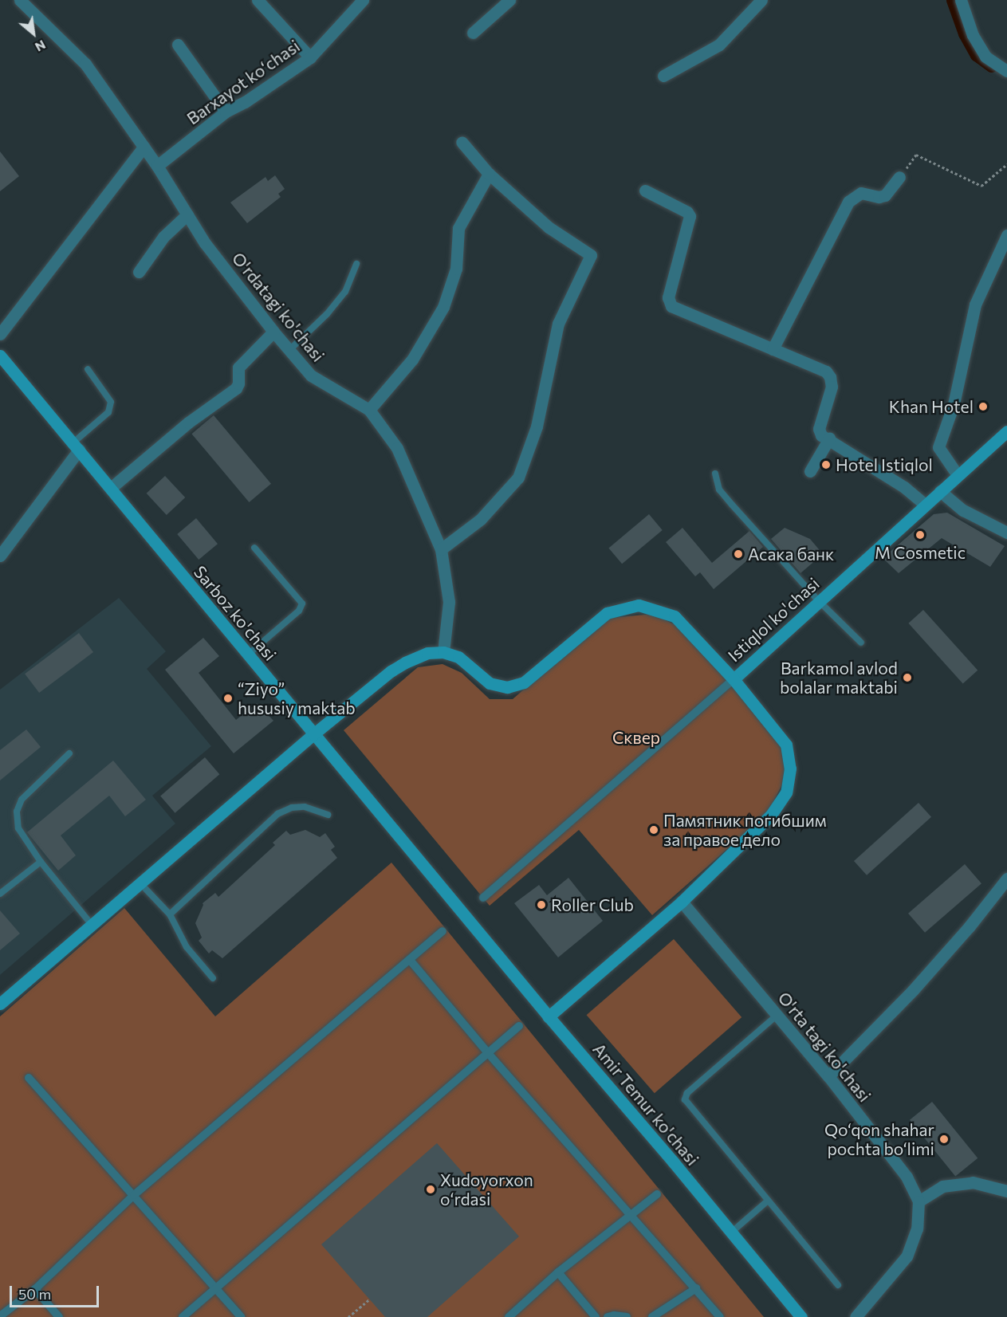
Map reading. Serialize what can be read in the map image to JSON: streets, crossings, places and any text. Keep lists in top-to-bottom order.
{
  "streets": {
    "main road": ["Sarboz ko'chasi", "Istiqlol ko'chasi", "Amir Temur ko'chasi"],
    "street": ["Barxayot koʻchasi", "O'rdatagi ko'chasi", "O'rta tagi ko'chasi"]
  },
  "crossings": [
    ["Barxayot koʻchasi", "O'rdatagi ko'chasi"],
    ["Sarboz ko'chasi", "Amir Temur ko'chasi"]
  ],
  "parks": ["Сквер"],
  "places": [
    "Khan Hotel",
    "Hotel Istiqlol",
    "M Cosmetic",
    "Асака банк",
    "Barkamol avlod bolalar maktabi",
    "“Ziyo” hususiy maktab",
    "Памятник погибшим за правое дело",
    "Roller Club",
    "Qo‘qon shahar pochta bo‘limi",
    "Xudoyorxon oʻrdasi"
  ],
  "scale_bar": "50 m",
  "north": "bottom right"
}
